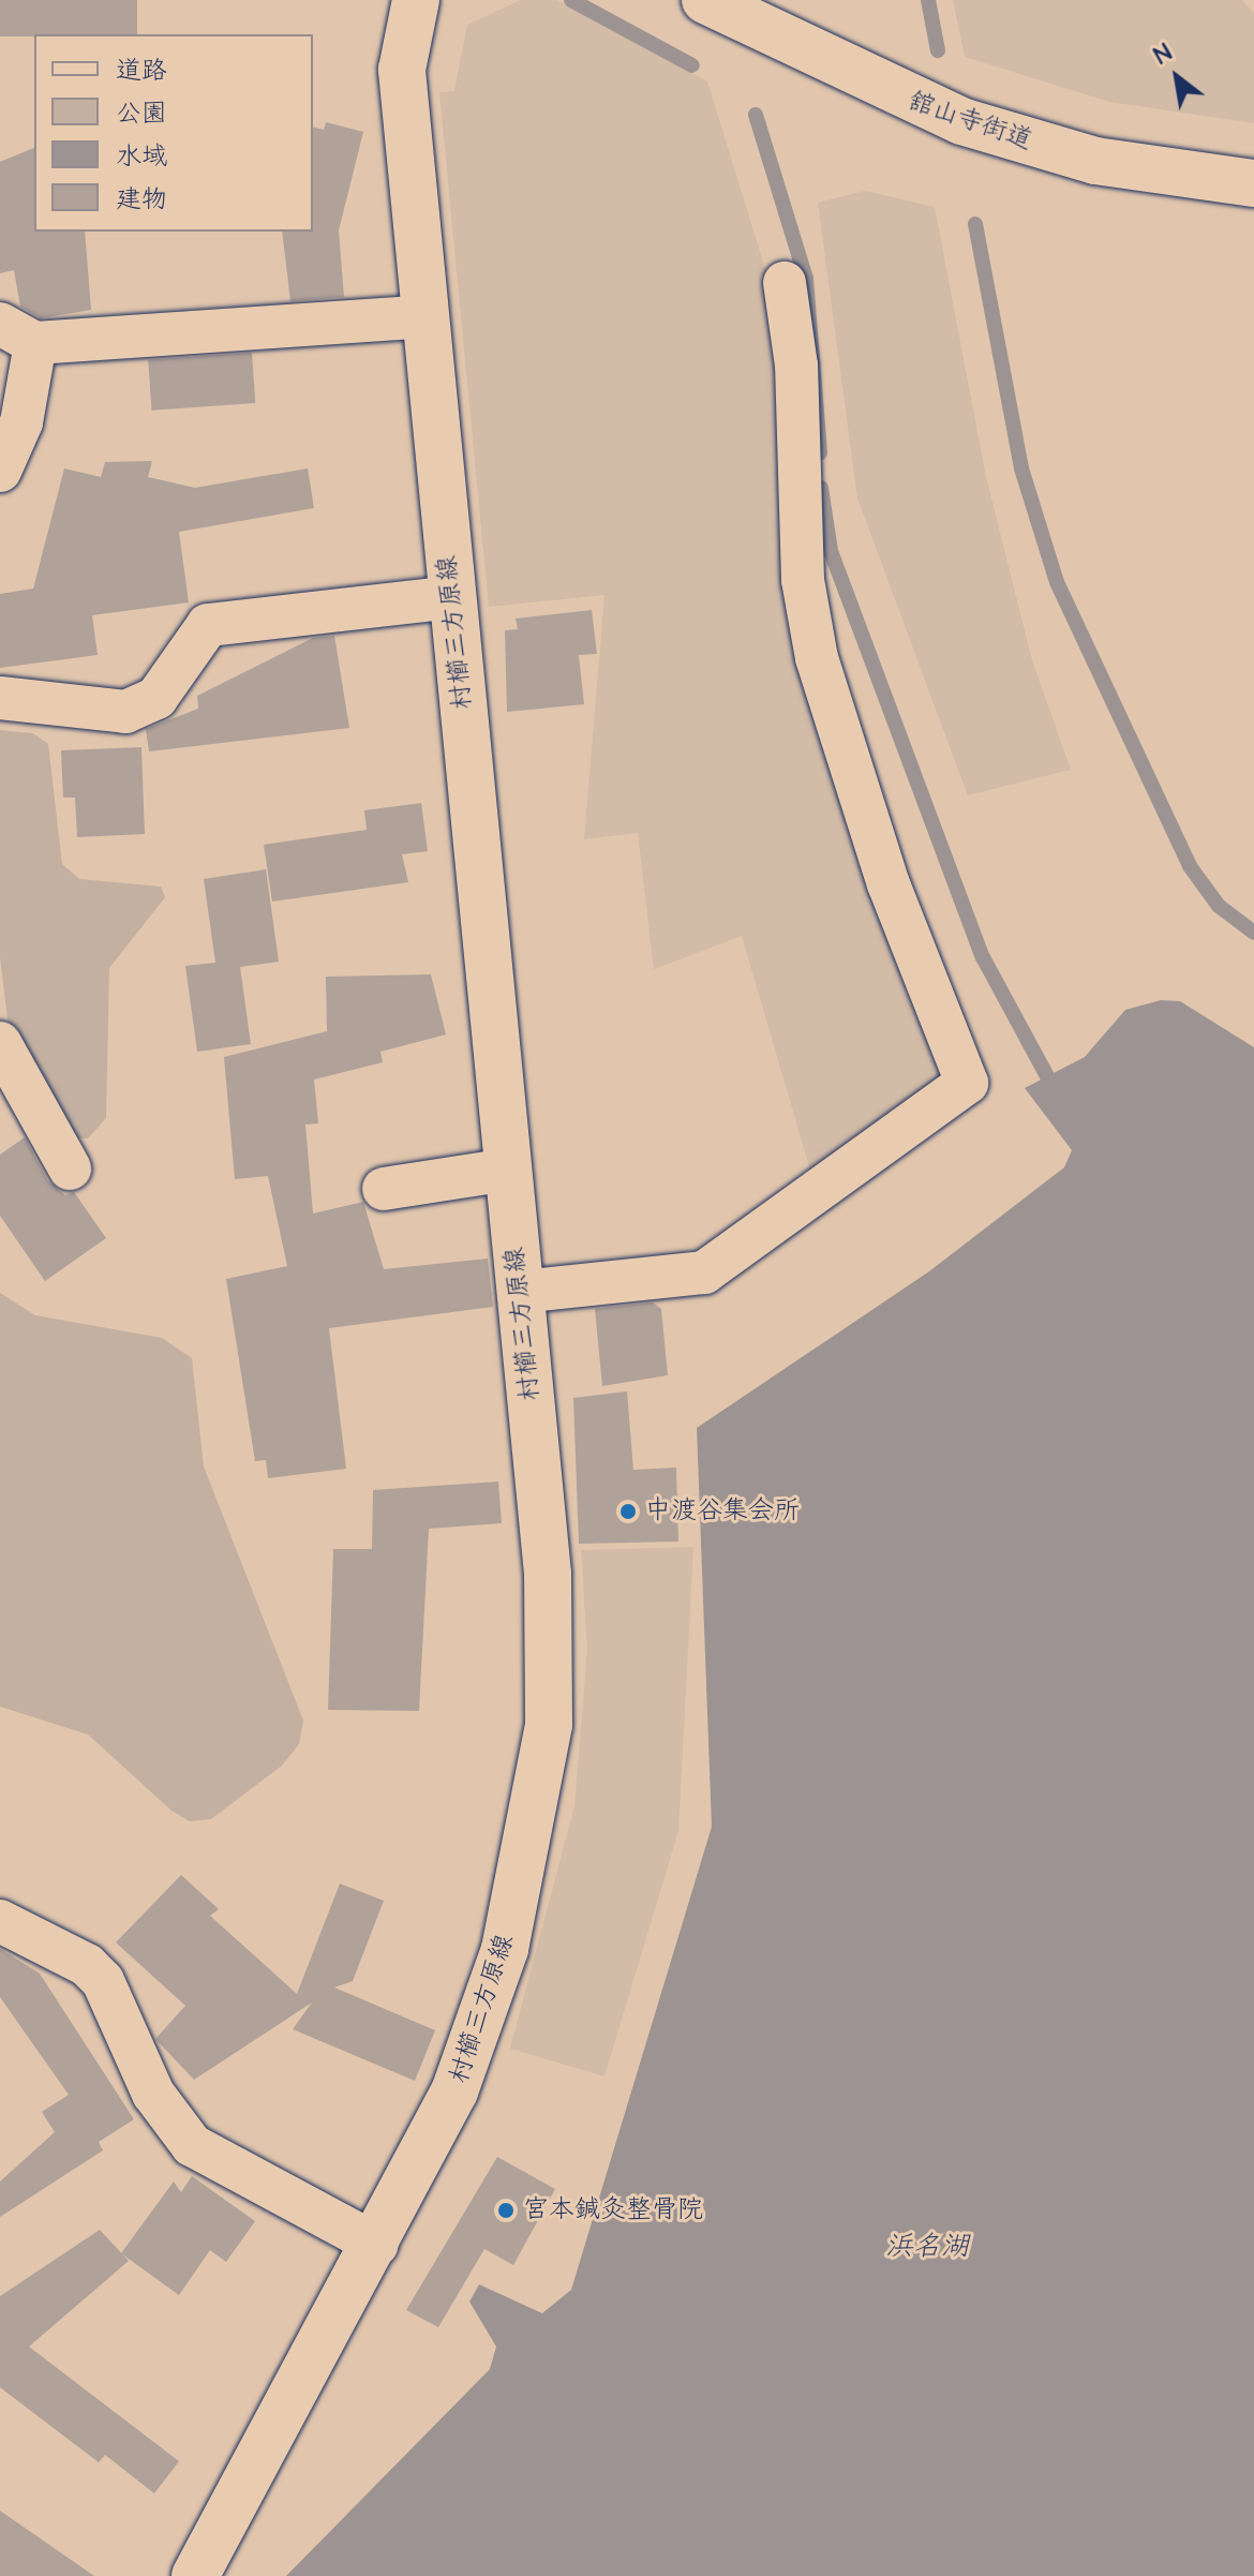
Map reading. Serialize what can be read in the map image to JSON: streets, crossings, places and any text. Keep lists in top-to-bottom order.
{
  "streets": {
    "main road": ["舘山寺街道", "村櫛三方原線"]
  },
  "water": ["浜名湖"],
  "places": ["中渡谷集会所", "宮本鍼灸整骨院"],
  "legend": [
    "道路",
    "公園",
    "水域",
    "建物"
  ],
  "north": "top left"
}
